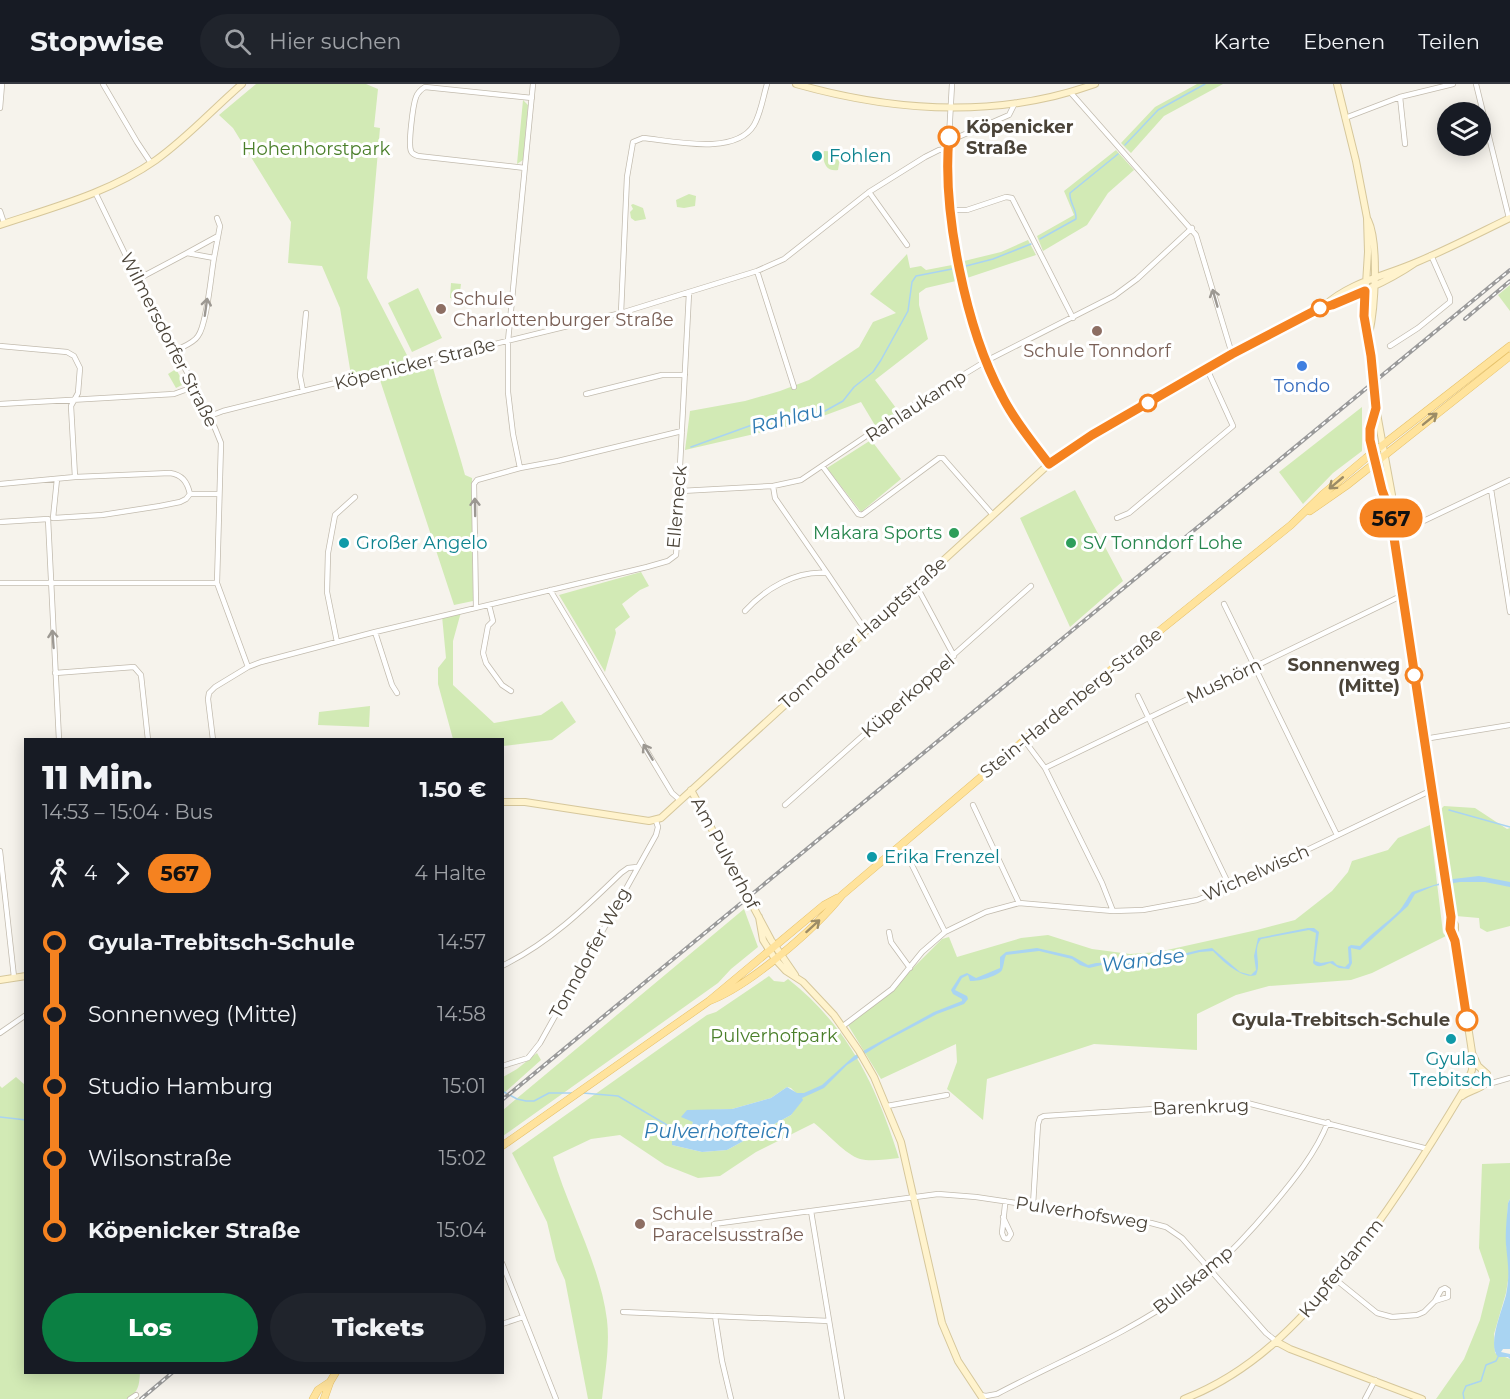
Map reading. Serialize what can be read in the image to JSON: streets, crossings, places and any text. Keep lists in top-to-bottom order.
{
  "streets": {
    "main road": ["Stein-Hardenberg-Straße"],
    "street": [
      "Wilmersdorfer Straße",
      "Köpenicker Straße",
      "Rahlaukamp",
      "Ellerneck",
      "Tonndorfer Hauptstraße",
      "Mushörn",
      "Küperkoppel",
      "Am Pulverhof",
      "Wichelwisch",
      "Tonndorfer Weg",
      "Barenkrug",
      "Pulverhofsweg",
      "Kupferdamm",
      "Bullskamp"
    ]
  },
  "crossings": [
    ["Wilmersdorfer Straße", "Köpenicker Straße"],
    ["Wilmersdorfer Straße", "Ellerneck"],
    ["Köpenicker Straße", "Ellerneck"],
    ["Rahlaukamp", "Ellerneck"],
    ["Tonndorfer Hauptstraße", "Am Pulverhof"],
    ["Tonndorfer Hauptstraße", "Tonndorfer Weg"],
    ["Stein-Hardenberg-Straße", "Am Pulverhof"],
    ["Am Pulverhof", "Wichelwisch"],
    ["Am Pulverhof", "Pulverhofsweg"],
    ["Am Pulverhof", "Bullskamp"],
    ["Barenkrug", "Kupferdamm"],
    ["Barenkrug", "Bullskamp"],
    ["Pulverhofsweg", "Kupferdamm"],
    ["Pulverhofsweg", "Bullskamp"]
  ],
  "water": ["Rahlau", "Wandse", "Pulverhofteich"],
  "parks": ["Hohenhorstpark", "Pulverhofpark"],
  "places": [
    "Köpenicker Straße",
    "Fohlen",
    "Schule Charlottenburger Straße",
    "Schule Tonndorf",
    "Tondo",
    "Makara Sports",
    "Großer Angelo",
    "SV Tonndorf Lohe",
    "Sonnenweg (Mitte)",
    "Erika Frenzel",
    "Gyula-Trebitsch-Schule",
    "Gyula Trebitsch",
    "Schule Paracelsusstraße"
  ],
  "lines": ["bus line 567"],
  "page": {
    "header": "Stopwise",
    "search": "Hier suchen",
    "nav": ["Karte", "Ebenen", "Teilen"],
    "on_map": "567",
    "heading": ["11 Min.", "14:53 – 15:04 · Bus", "1.50 €"],
    "legs": ["4", "567", "4 Halte"],
    "list": [
      {
        "name": "Gyula-Trebitsch-Schule",
        "value": "14:57"
      },
      {
        "name": "Sonnenweg (Mitte)",
        "value": "14:58"
      },
      {
        "name": "Studio Hamburg",
        "value": "15:01"
      },
      {
        "name": "Wilsonstraße",
        "value": "15:02"
      },
      {
        "name": "Köpenicker Straße",
        "value": "15:04"
      }
    ],
    "buttons": ["Los", "Tickets"]
  }
}
